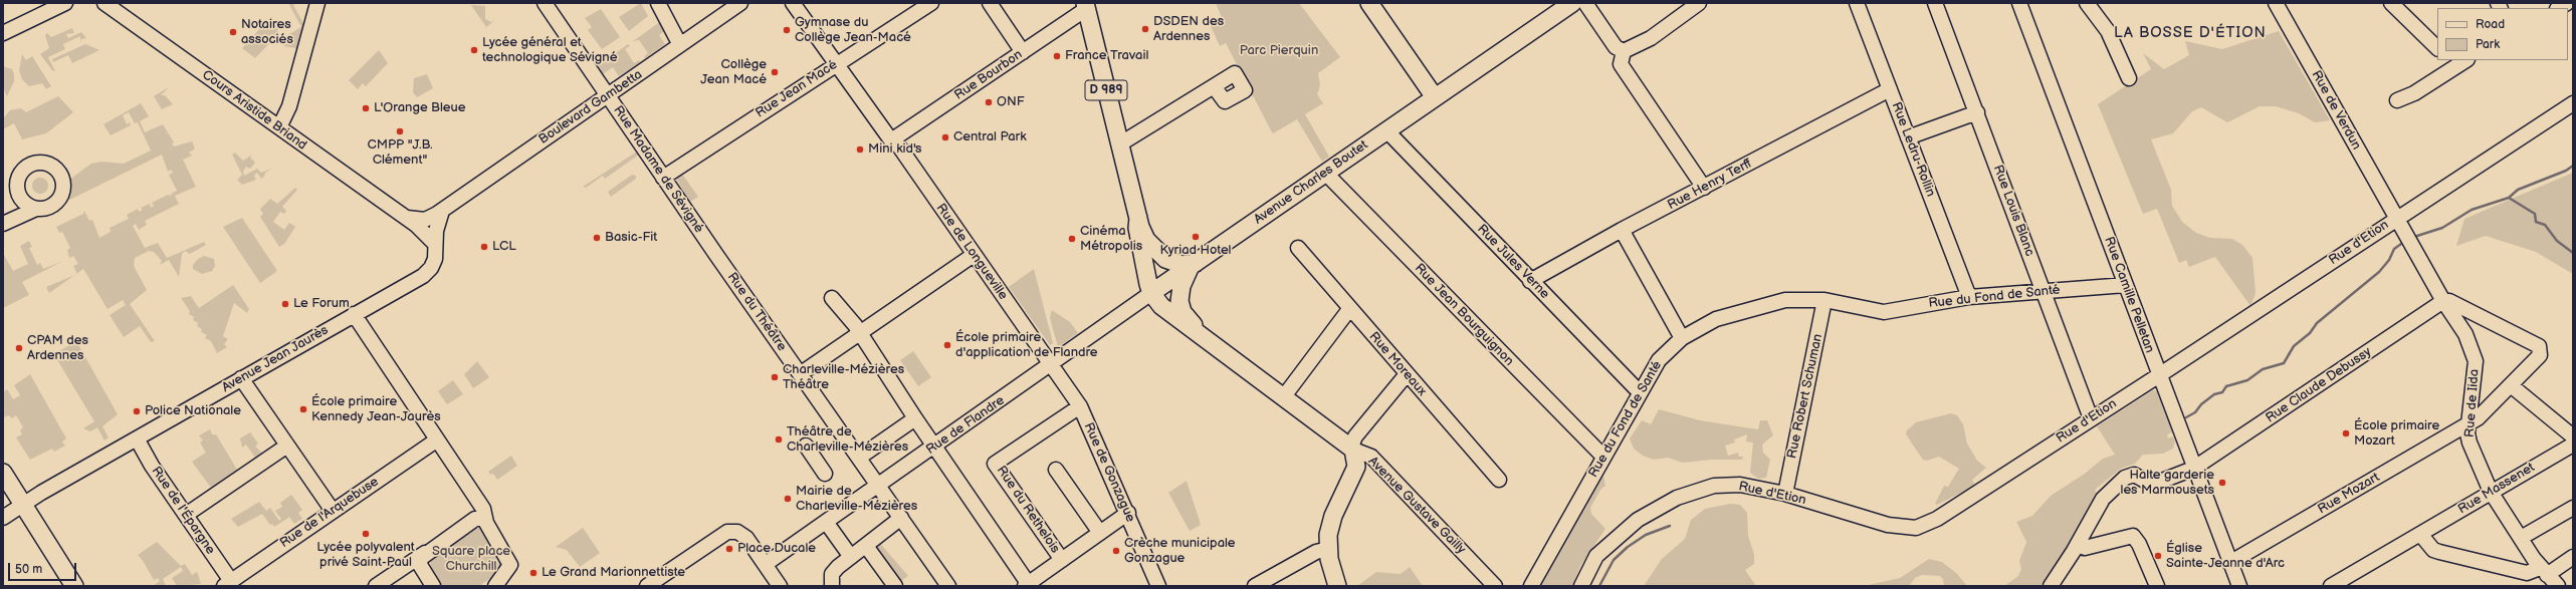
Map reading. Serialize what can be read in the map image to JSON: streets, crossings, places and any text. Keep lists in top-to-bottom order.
{
  "streets": {
    "main road": ["D 989", "Avenue Charles Boutet", "Avenue Gustave Gailly"],
    "street": [
      "Rue Bourbon",
      "Rue Jean Macé",
      "Boulevard Gambetta",
      "Cours Aristide Briand",
      "Rue de Verdun",
      "Rue Ledru-Rollin",
      "Rue Madame de Sévigné",
      "Rue Henry Terff",
      "Rue Louis Blanc",
      "Rue d'Etion",
      "Rue de Longueville",
      "Rue Jules Verne",
      "Rue Camille Pelletan",
      "Rue du Fond de Santé",
      "Rue du Théâtre",
      "Rue Jean Bourguignon",
      "Avenue Jean Jaurès",
      "Rue Moreaux",
      "Rue Claude Debussy",
      "Rue Robert Schuman",
      "Rue de Iida",
      "Rue de Flandre",
      "Rue de Gonzague",
      "Rue Massenet",
      "Rue Mozart",
      "Rue du Rethelois",
      "Rue de l'Épargne",
      "Rue de l'Arquebuse"
    ]
  },
  "crossings": [
    ["Rue Bourbon", "D 989"],
    ["Rue Bourbon", "Rue de Longueville"],
    ["Rue Jean Macé", "Rue Madame de Sévigné"],
    ["Rue Jean Macé", "Rue de Longueville"],
    ["Boulevard Gambetta", "Cours Aristide Briand"],
    ["Boulevard Gambetta", "Rue Madame de Sévigné"],
    ["Cours Aristide Briand", "Avenue Jean Jaurès"],
    ["Rue de Verdun", "Rue d'Etion"],
    ["Rue de Verdun", "Rue de Iida"],
    ["Rue Ledru-Rollin", "Rue Henry Terff"],
    ["Rue Ledru-Rollin", "Rue du Fond de Santé"],
    ["Rue Madame de Sévigné", "Rue du Théâtre"],
    ["Avenue Charles Boutet", "Rue de Longueville"],
    ["Avenue Charles Boutet", "Rue Jules Verne"],
    ["Avenue Charles Boutet", "Rue Jean Bourguignon"],
    ["Avenue Charles Boutet", "Rue de Flandre"],
    ["Avenue Charles Boutet", "Rue de Gonzague"],
    ["Rue Henry Terff", "Rue Jules Verne"],
    ["Rue Louis Blanc", "Rue d'Etion"],
    ["Rue Louis Blanc", "Rue du Fond de Santé"],
    ["Rue d'Etion", "Rue Camille Pelletan"],
    ["Rue d'Etion", "Rue Robert Schuman"],
    ["Rue d'Etion", "Rue de Iida"],
    ["Rue de Longueville", "Rue de Flandre"],
    ["Rue de Longueville", "Rue de Gonzague"],
    ["Rue Jules Verne", "Rue du Fond de Santé"],
    ["Rue Camille Pelletan", "Rue du Fond de Santé"],
    ["Rue Camille Pelletan", "Rue Claude Debussy"],
    ["Rue Camille Pelletan", "Rue Mozart"],
    ["Rue du Fond de Santé", "Rue Jean Bourguignon"],
    ["Rue du Fond de Santé", "Rue Robert Schuman"],
    ["Rue du Théâtre", "Rue de Flandre"],
    ["Avenue Jean Jaurès", "Rue de l'Épargne"],
    ["Rue Claude Debussy", "Rue de Iida"],
    ["Rue Claude Debussy", "Rue Mozart"],
    ["Rue de Iida", "Rue Massenet"],
    ["Rue de Iida", "Rue Mozart"],
    ["Rue de Flandre", "Rue de Gonzague"],
    ["Rue de Gonzague", "Rue du Rethelois"],
    ["Rue de l'Épargne", "Rue de l'Arquebuse"]
  ],
  "districts": ["LA BOSSE D'ÉTION"],
  "parks": ["Parc Pierquin", "Square place Churchill"],
  "places": [
    "DSDEN des Ardennes",
    "Gymnase du Collège Jean-Macé",
    "Notaires associés",
    "Lycée général et technologique Sévigné",
    "France Travail",
    "Collège Jean Macé",
    "ONF",
    "L'Orange Bleue",
    "CMPP \"J.B. Clément\"",
    "Central Park",
    "Mini kid's",
    "Kyriad Hotel",
    "Basic-Fit",
    "Cinéma Métropolis",
    "LCL",
    "Le Forum",
    "École primaire d'application de Flandre",
    "CPAM des Ardennes",
    "Charleville-Mézières Théâtre",
    "École primaire Kennedy Jean-Jaurès",
    "Police Nationale",
    "École primaire Mozart",
    "Théâtre de Charleville-Mézières",
    "Halte garderie les Marmousets",
    "Mairie de Charleville-Mézières",
    "Lycée polyvalent privé Saint-Paul",
    "Place Ducale",
    "Crèche municipale Gonzague",
    "Église Sainte-Jeanne d'Arc",
    "Le Grand Marionnettiste"
  ],
  "legend": ["Road", "Park"],
  "scale_bar": "50 m"
}
